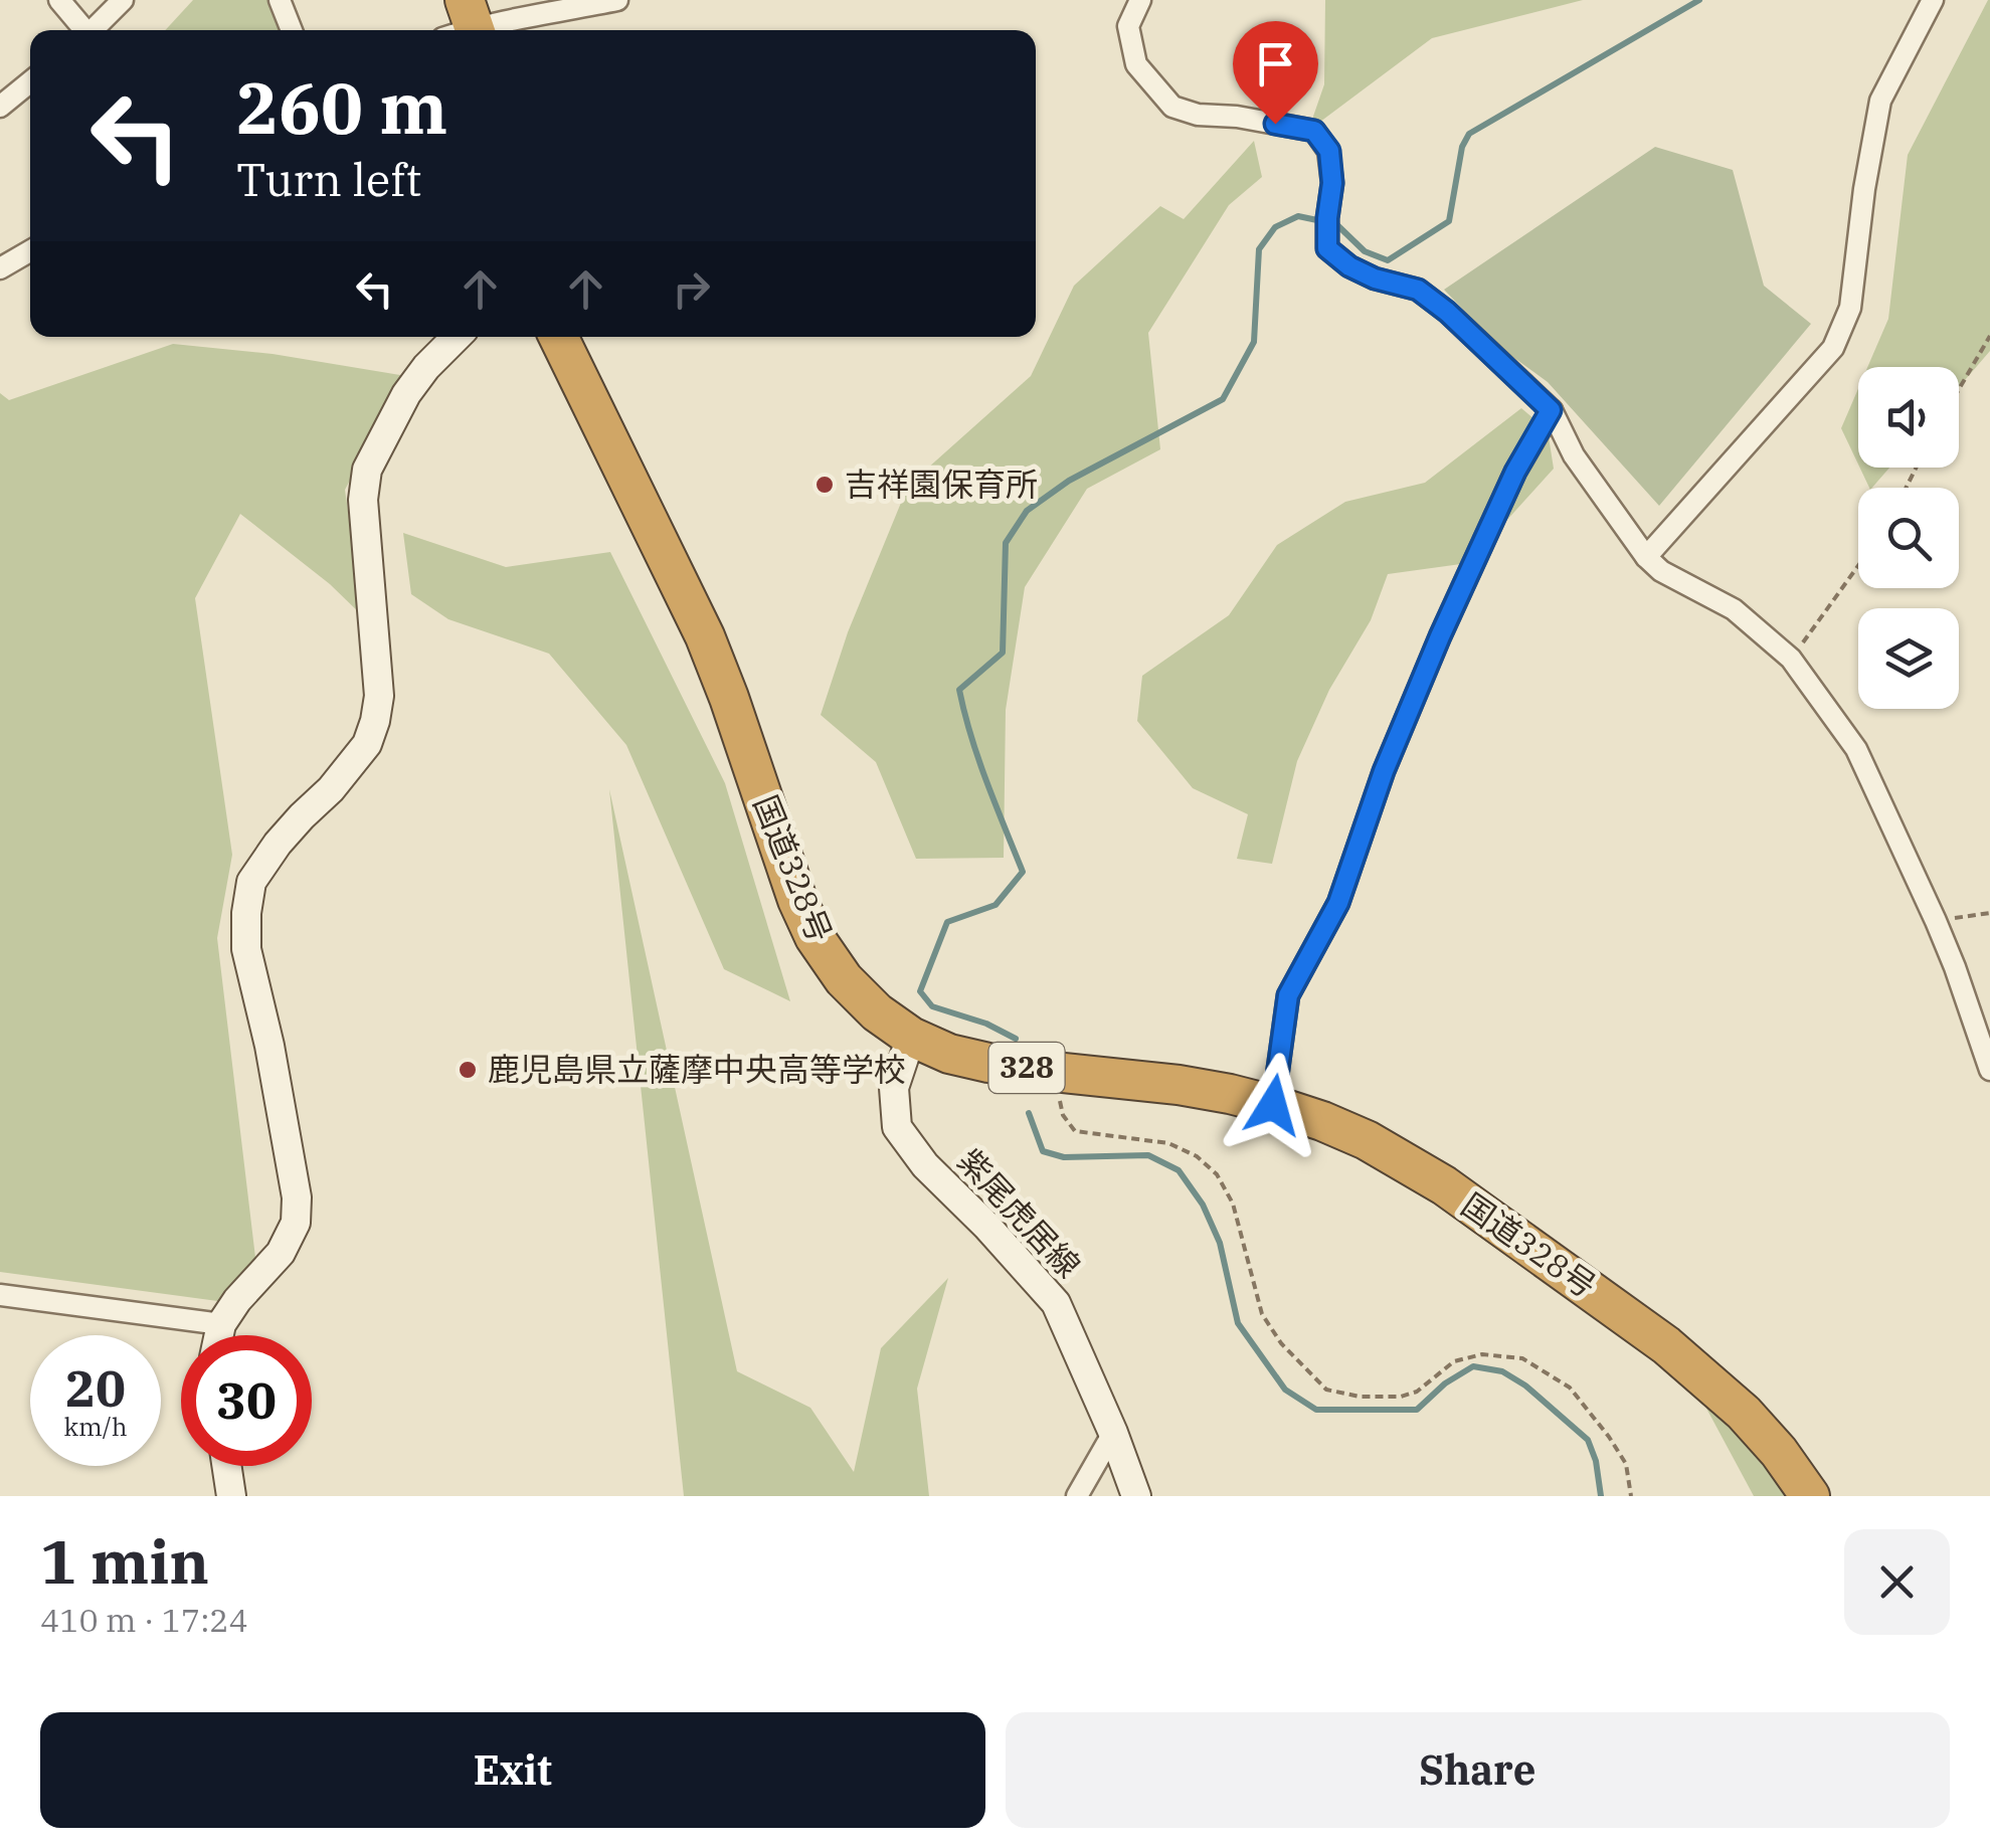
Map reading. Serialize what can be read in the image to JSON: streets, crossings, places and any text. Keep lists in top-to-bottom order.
{
  "streets": {
    "highway": ["国道328号", "328"],
    "street": ["紫尾虎居線"]
  },
  "crossings": [
    ["国道328号", "紫尾虎居線"]
  ],
  "places": ["吉祥園保育所", "鹿児島県立薩摩中央高等学校"],
  "page": {
    "turn": ["260 m", "Turn left"],
    "speed": "20 km/h",
    "limit": "30",
    "heading": ["1 min", "410 m · 17:24"],
    "buttons": ["Exit", "Share"]
  }
}
